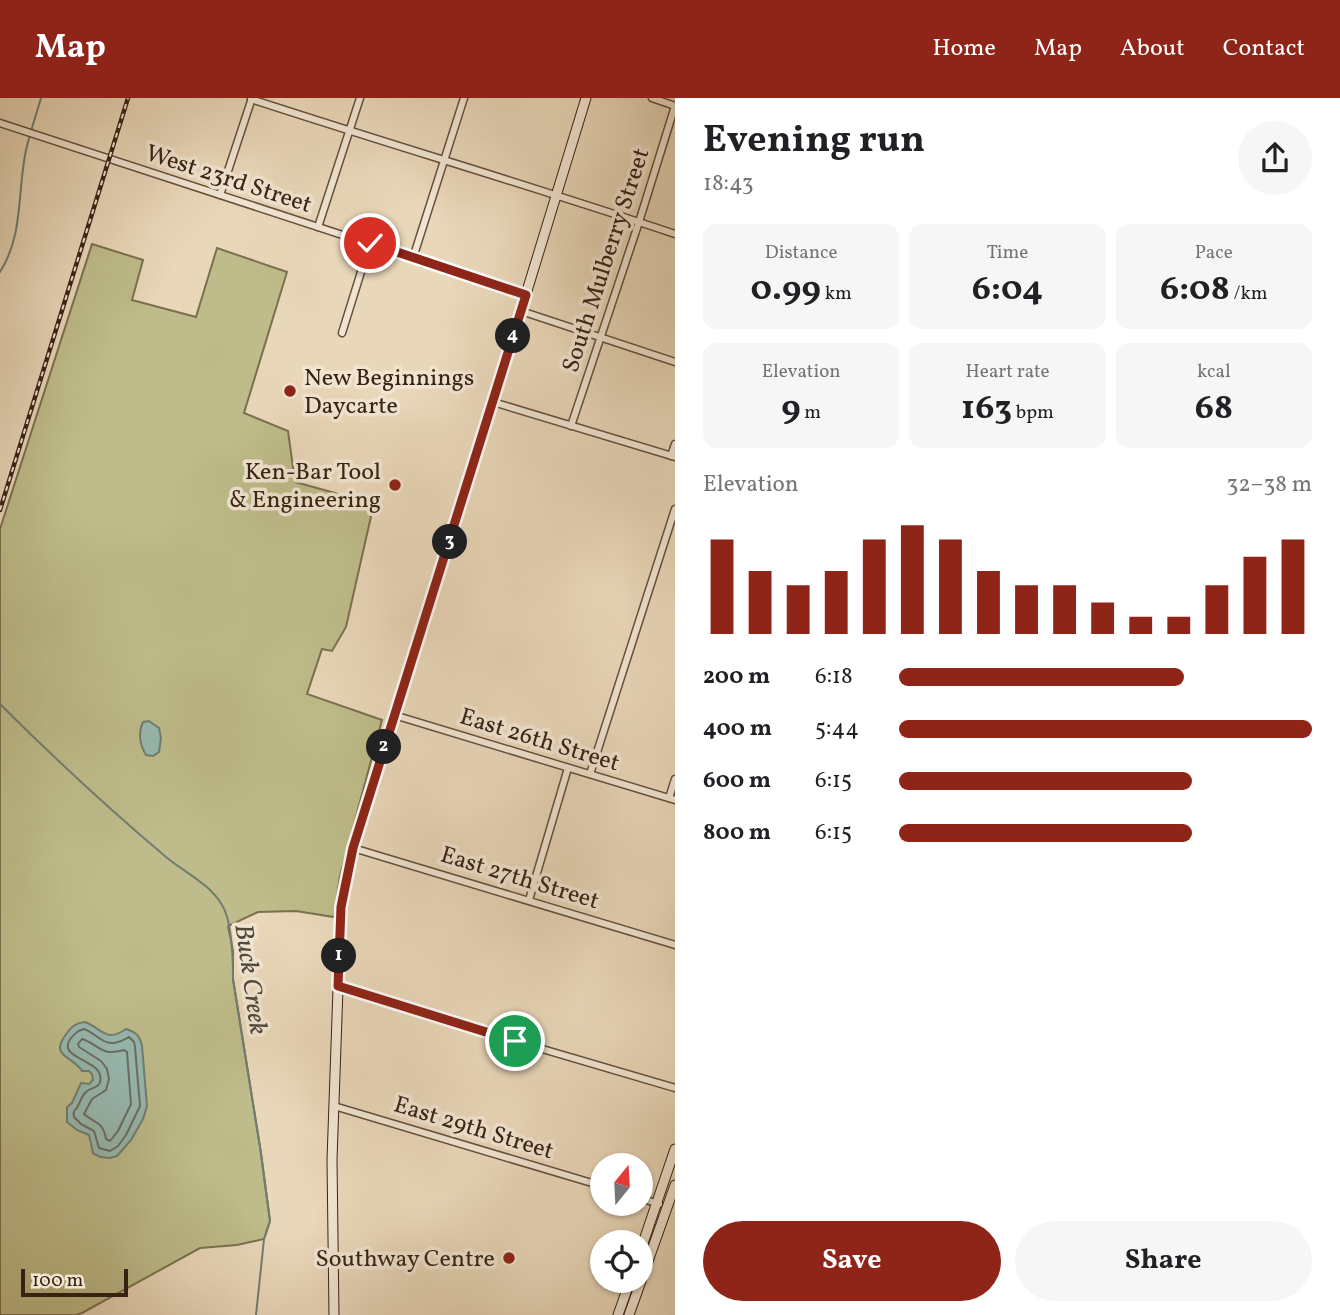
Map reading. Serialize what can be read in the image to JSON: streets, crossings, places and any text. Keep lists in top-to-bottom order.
{
  "streets": {
    "street": [
      "West 23rd Street",
      "South Mulberry Street",
      "East 26th Street",
      "East 27th Street",
      "East 29th Street"
    ]
  },
  "water": ["Buck Creek"],
  "places": ["New Beginnings Daycarte", "Ken-Bar Tool & Engineering", "Southway Centre"],
  "scale_bar": "100 m",
  "north": "top",
  "page": {
    "header": "Map",
    "nav": [
      "Home",
      "Map",
      "About",
      "Contact"
    ],
    "heading": ["Evening run", "18:43"],
    "stats": [
      ["Distance", "0.99 km"],
      ["Time", "6:04"],
      ["Pace", "6:08 /km"],
      ["Elevation", "9 m"],
      ["Heart rate", "163 bpm"],
      ["kcal", "68"]
    ],
    "pins": [
      "4",
      "3",
      "2",
      "1"
    ],
    "chart": ["Elevation", "32–38 m"],
    "list": [
      {
        "name": "200 m",
        "note": "6:18"
      },
      {
        "name": "400 m",
        "note": "5:44"
      },
      {
        "name": "600 m",
        "note": "6:15"
      },
      {
        "name": "800 m",
        "note": "6:15"
      }
    ],
    "buttons": ["Save", "Share"],
    "scale": "100 m"
  }
}
